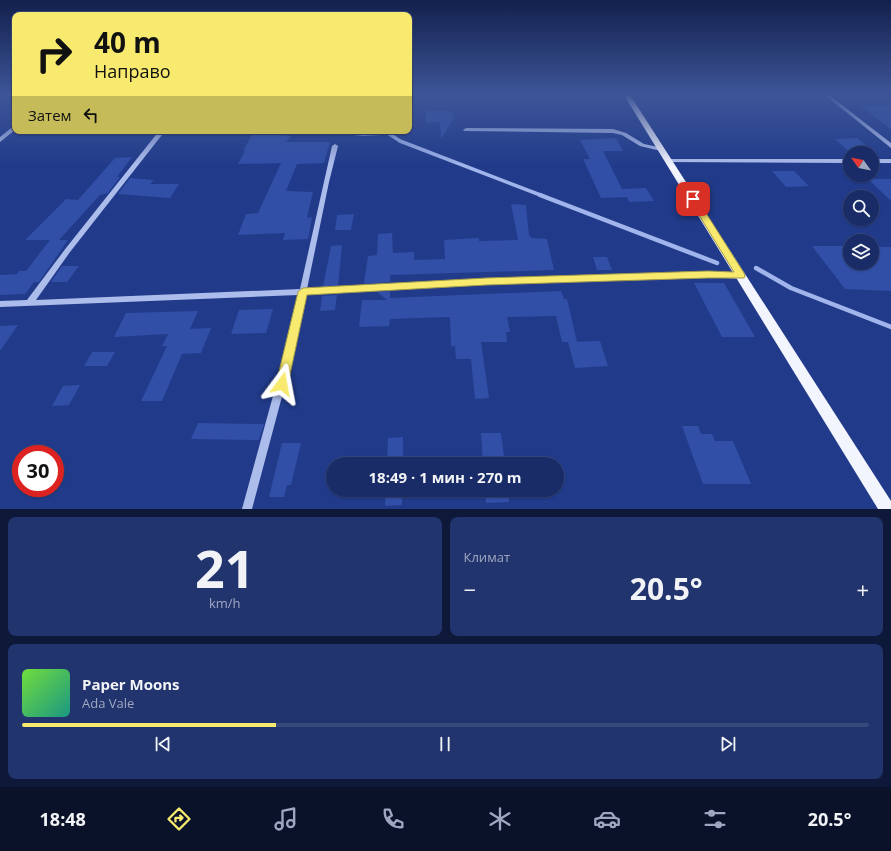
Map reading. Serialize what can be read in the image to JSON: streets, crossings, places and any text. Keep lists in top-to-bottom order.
{
  "north": "top left",
  "page": {
    "turn": ["40 m", "Направо"],
    "then": "Затем",
    "limit": "30",
    "trip": "18:49 · 1 мин · 270 m",
    "tile": [
      ["21", "km/h"],
      "Климат"
    ],
    "heat": ["−", "20.5°", "+"],
    "song": ["Paper Moons", "Ada Vale"],
    "tabs": ["18:48", "20.5°"]
  }
}
